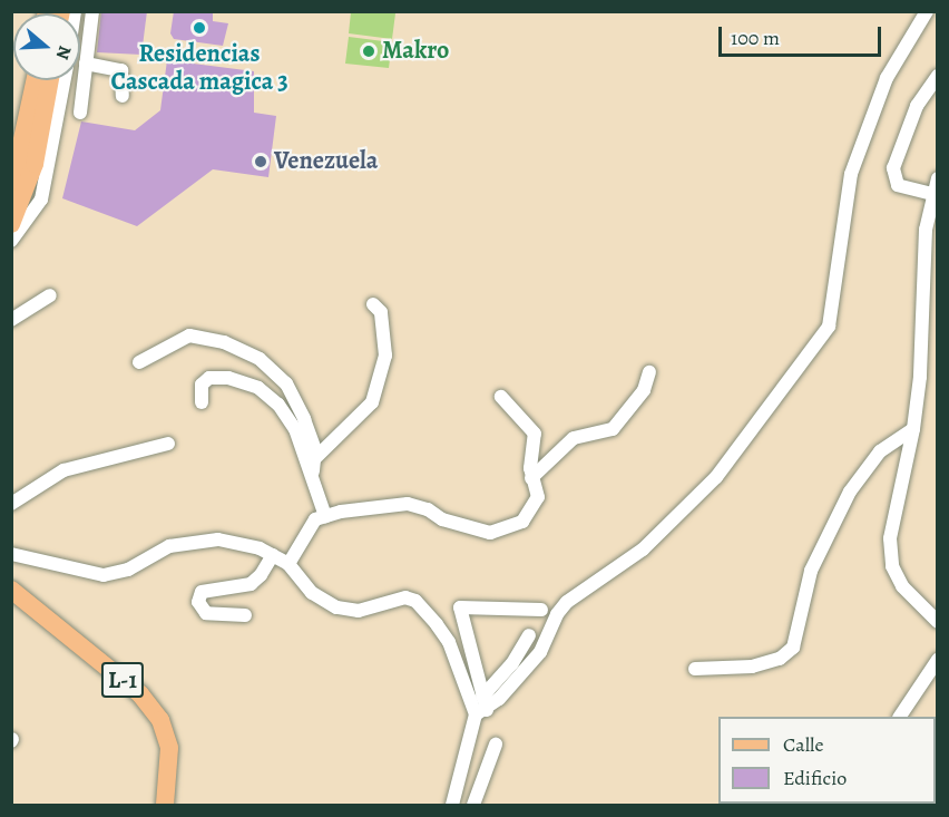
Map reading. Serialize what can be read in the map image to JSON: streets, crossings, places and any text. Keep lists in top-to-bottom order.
{
  "streets": {
    "main road": ["L-1"]
  },
  "places": ["Residencias Cascada magica 3", "Makro", "Venezuela"],
  "legend": ["Calle", "Edificio"],
  "scale_bar": "100 m",
  "north": "right"
}
